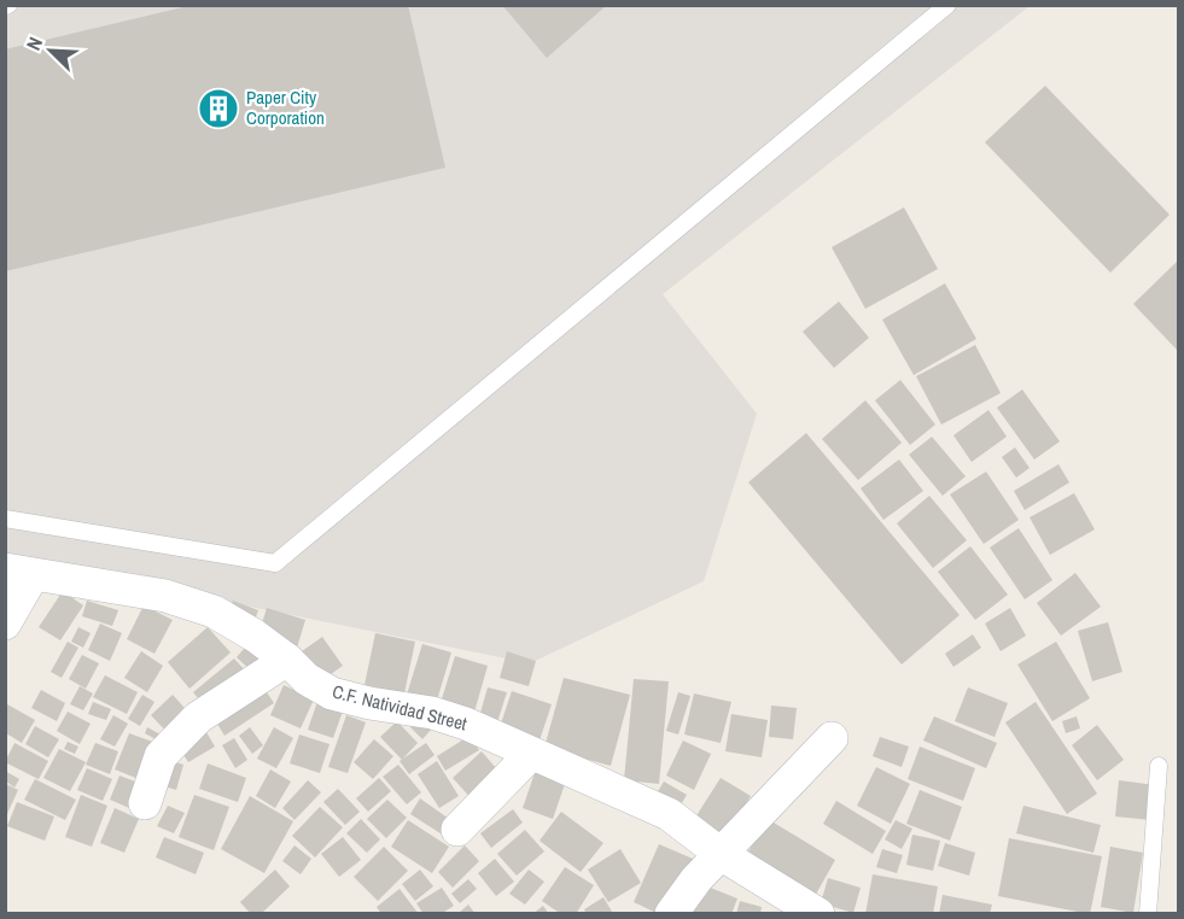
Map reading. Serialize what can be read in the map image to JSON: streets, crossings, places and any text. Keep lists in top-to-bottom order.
{
  "streets": {
    "street": ["C.F. Natividad Street"]
  },
  "places": {
    "building": ["Paper City Corporation"]
  },
  "north": "top left"
}
